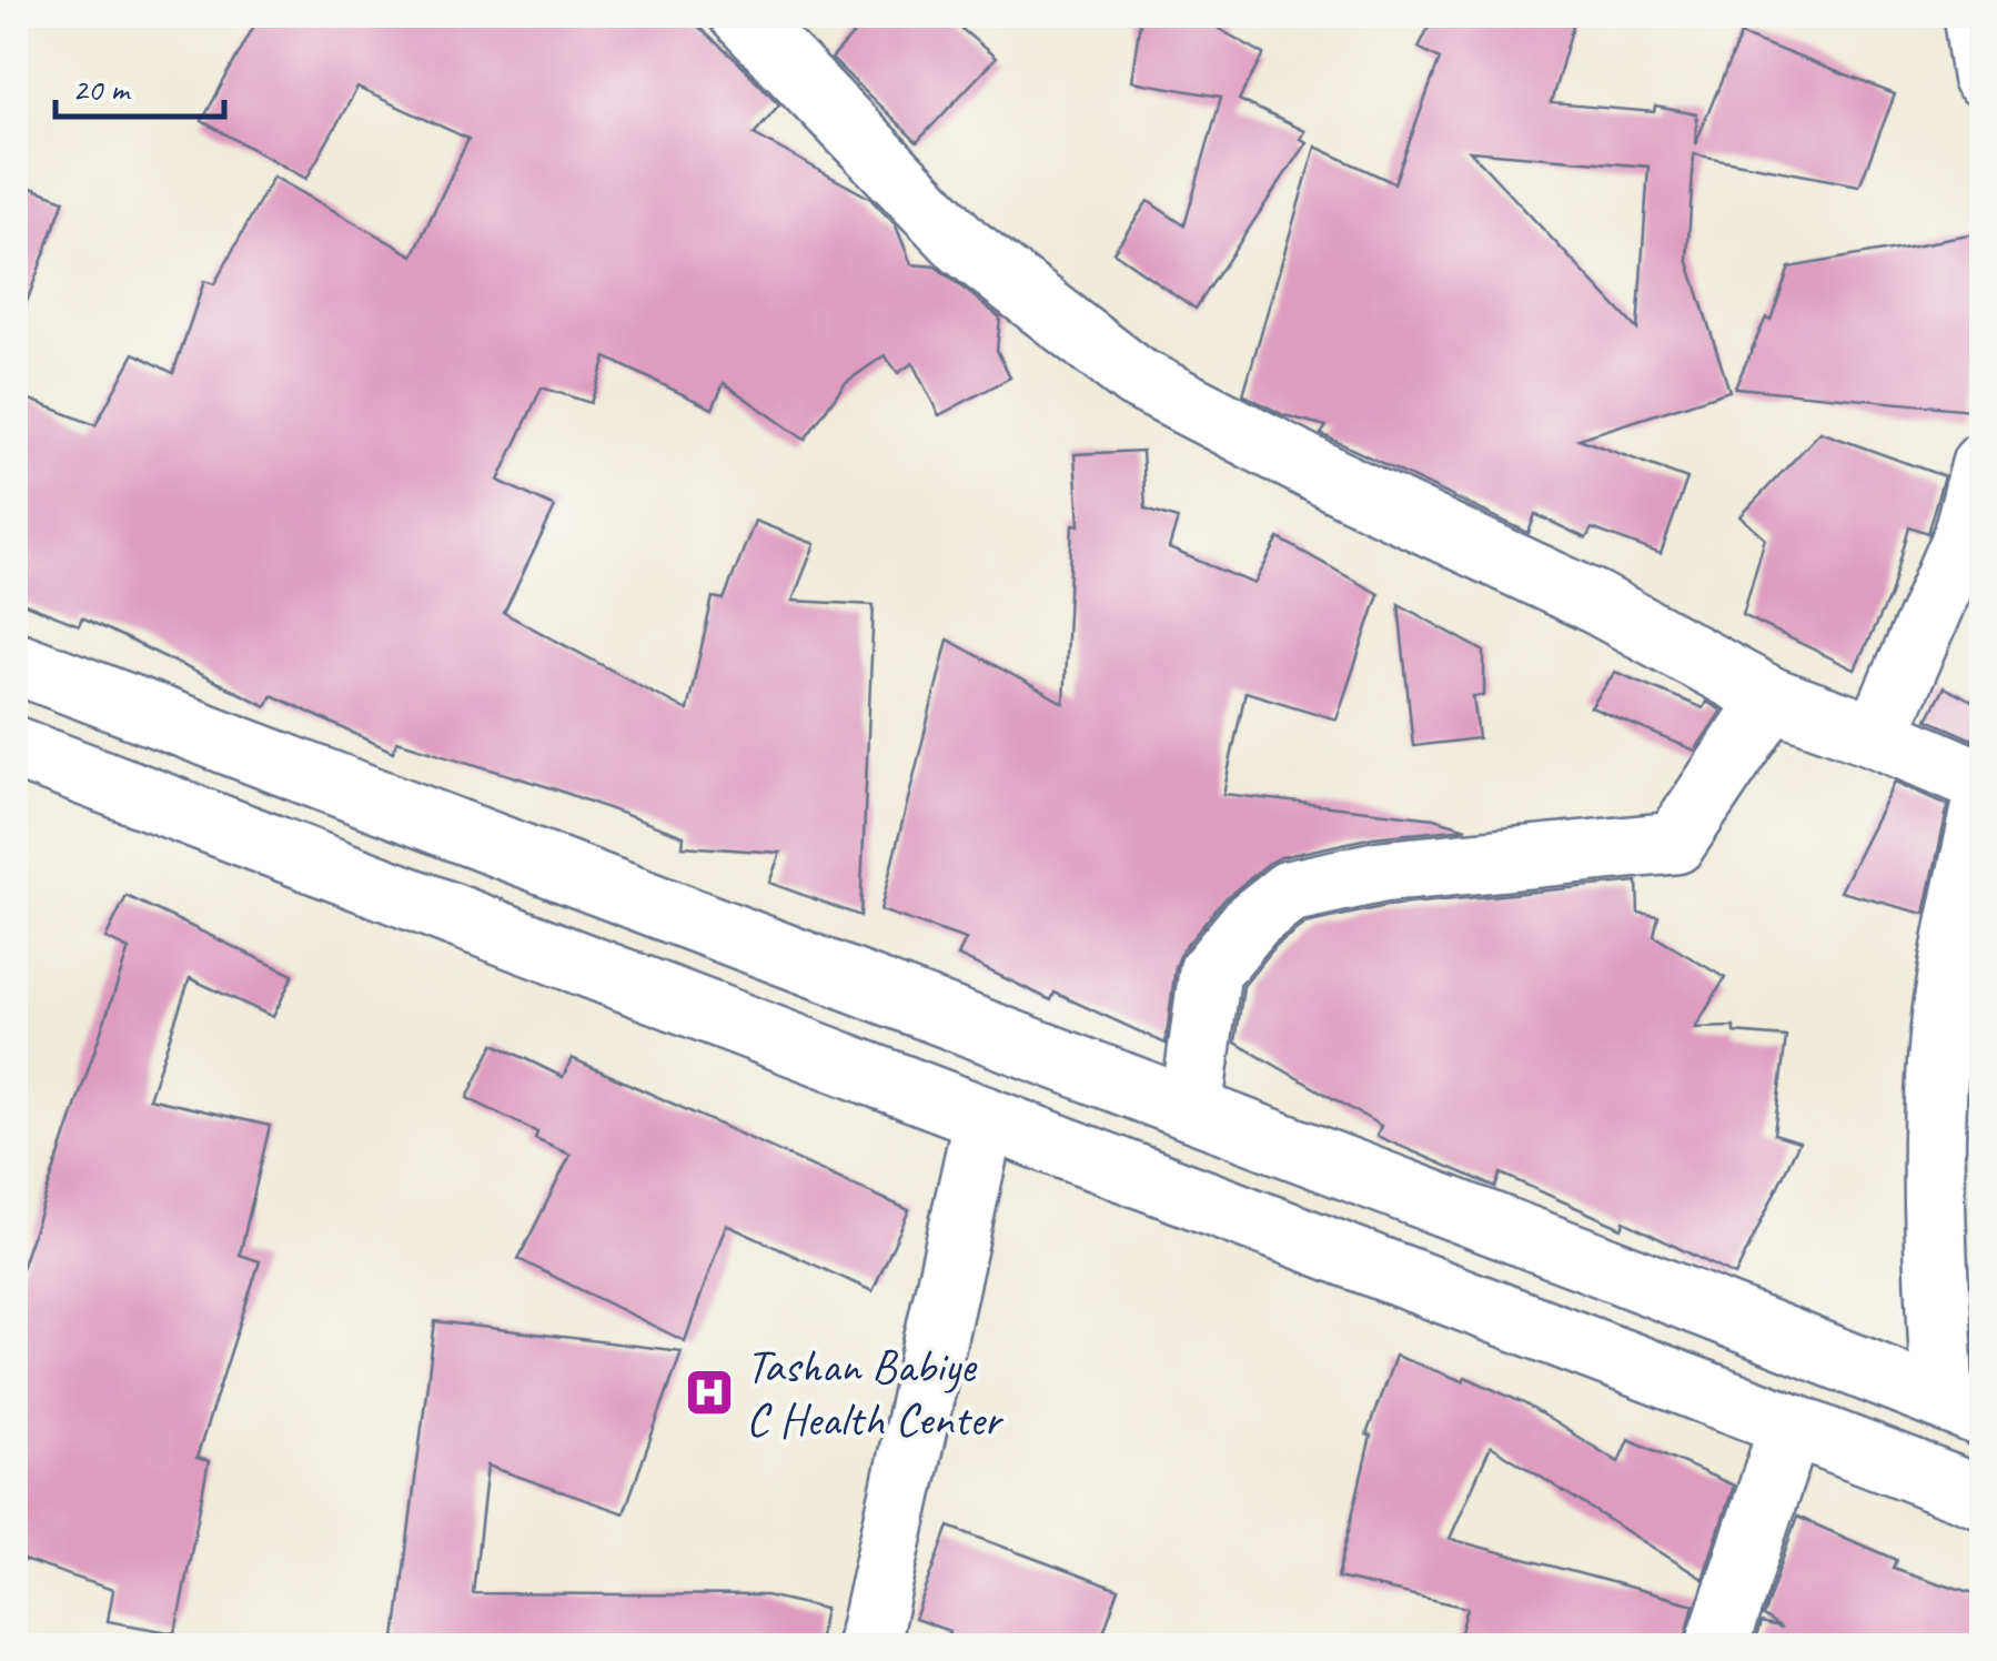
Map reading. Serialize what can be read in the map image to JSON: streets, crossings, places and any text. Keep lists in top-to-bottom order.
{
  "places": {
    "hospital": ["Tashan Babiye C Health Center"]
  },
  "scale_bar": "20 m"
}
